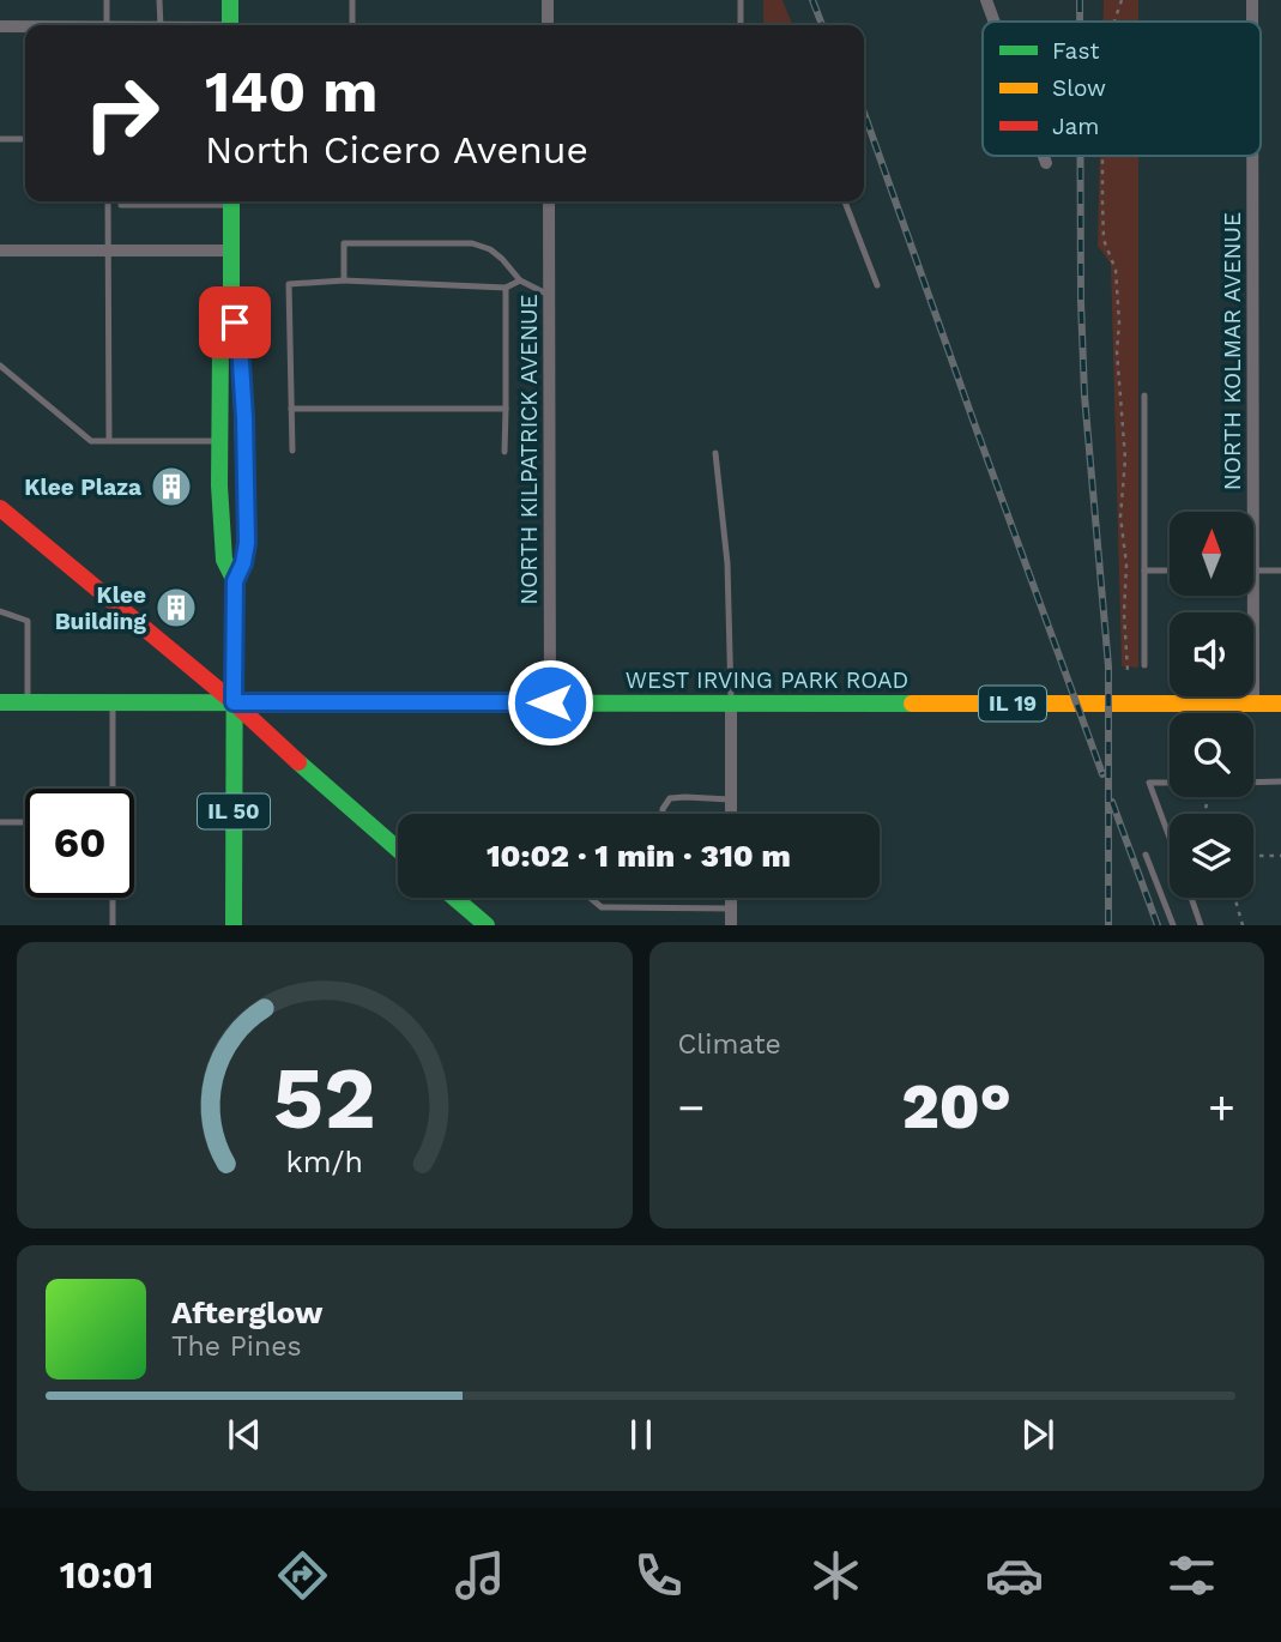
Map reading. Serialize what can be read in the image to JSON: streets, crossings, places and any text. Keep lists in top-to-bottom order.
{
  "streets": {
    "main road": ["WEST IRVING PARK ROAD", "IL 19", "IL 50"],
    "street": ["NORTH KOLMAR AVENUE", "NORTH KILPATRICK AVENUE"]
  },
  "crossings": [
    ["NORTH KOLMAR AVENUE", "WEST IRVING PARK ROAD"],
    ["NORTH KILPATRICK AVENUE", "WEST IRVING PARK ROAD"],
    ["WEST IRVING PARK ROAD", "IL 50"]
  ],
  "places": {
    "building": ["Klee Plaza", "Klee Building"]
  },
  "legend": ["Fast", "Slow", "Jam"],
  "north": "top",
  "page": {
    "turn": ["140 m", "North Cicero Avenue"],
    "limit": "60",
    "trip": "10:02 · 1 min · 310 m",
    "tile": "Climate",
    "heat": ["−", "20°", "+"],
    "song": ["Afterglow", "The Pines"],
    "tabs": "10:01",
    "gauge": ["52", "km/h"]
  }
}
